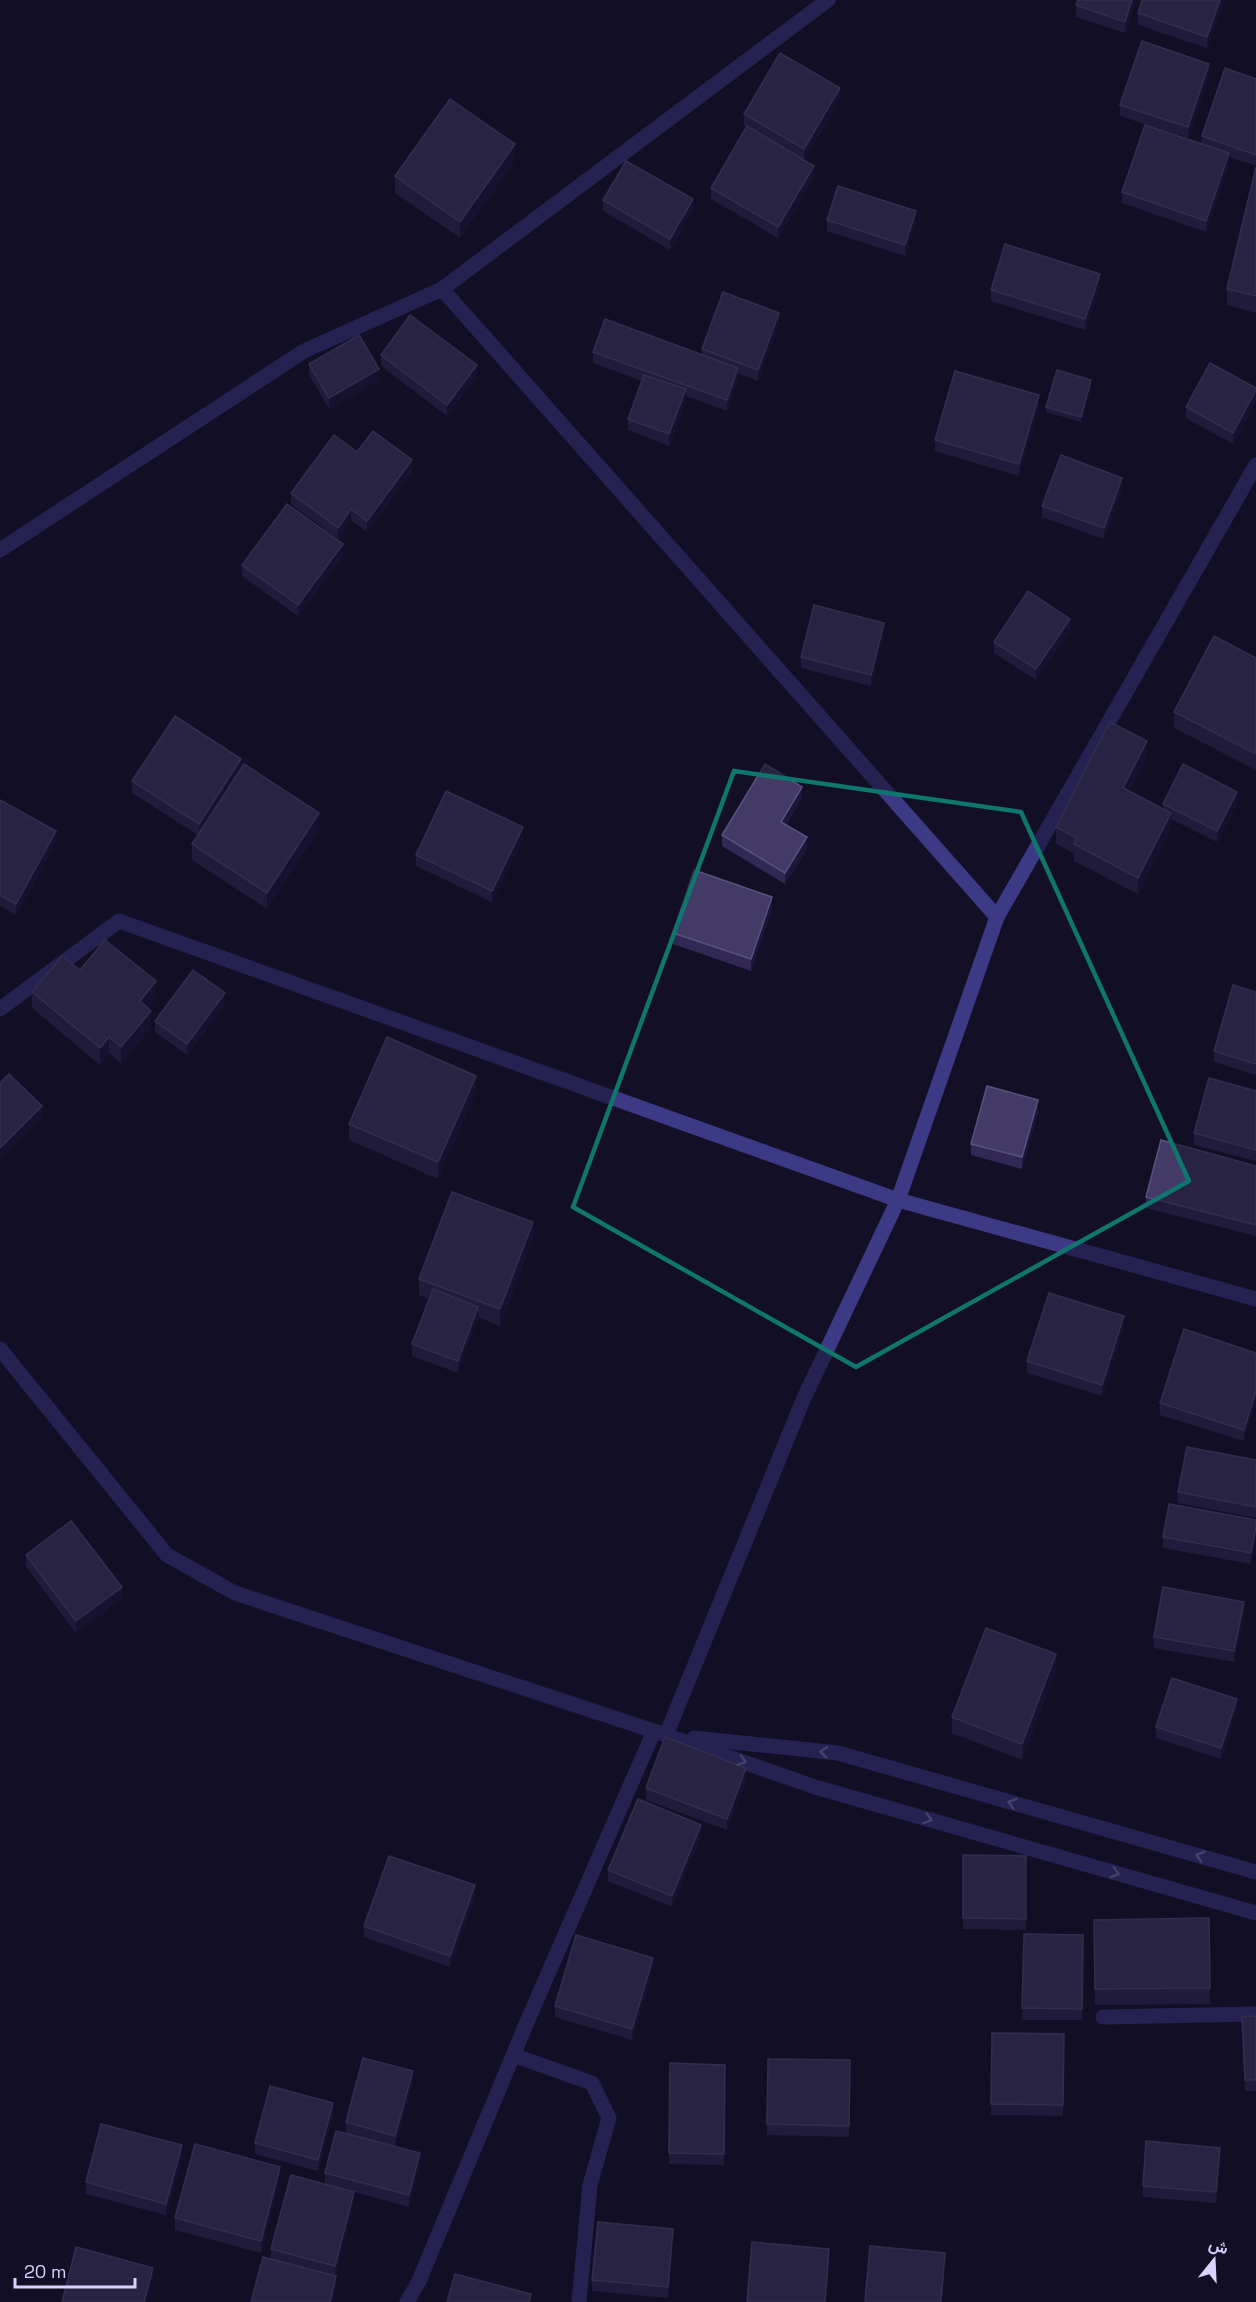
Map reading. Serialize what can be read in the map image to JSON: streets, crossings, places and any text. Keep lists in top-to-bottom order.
{
  "scale_bar": "20 m",
  "north": "top"
}
